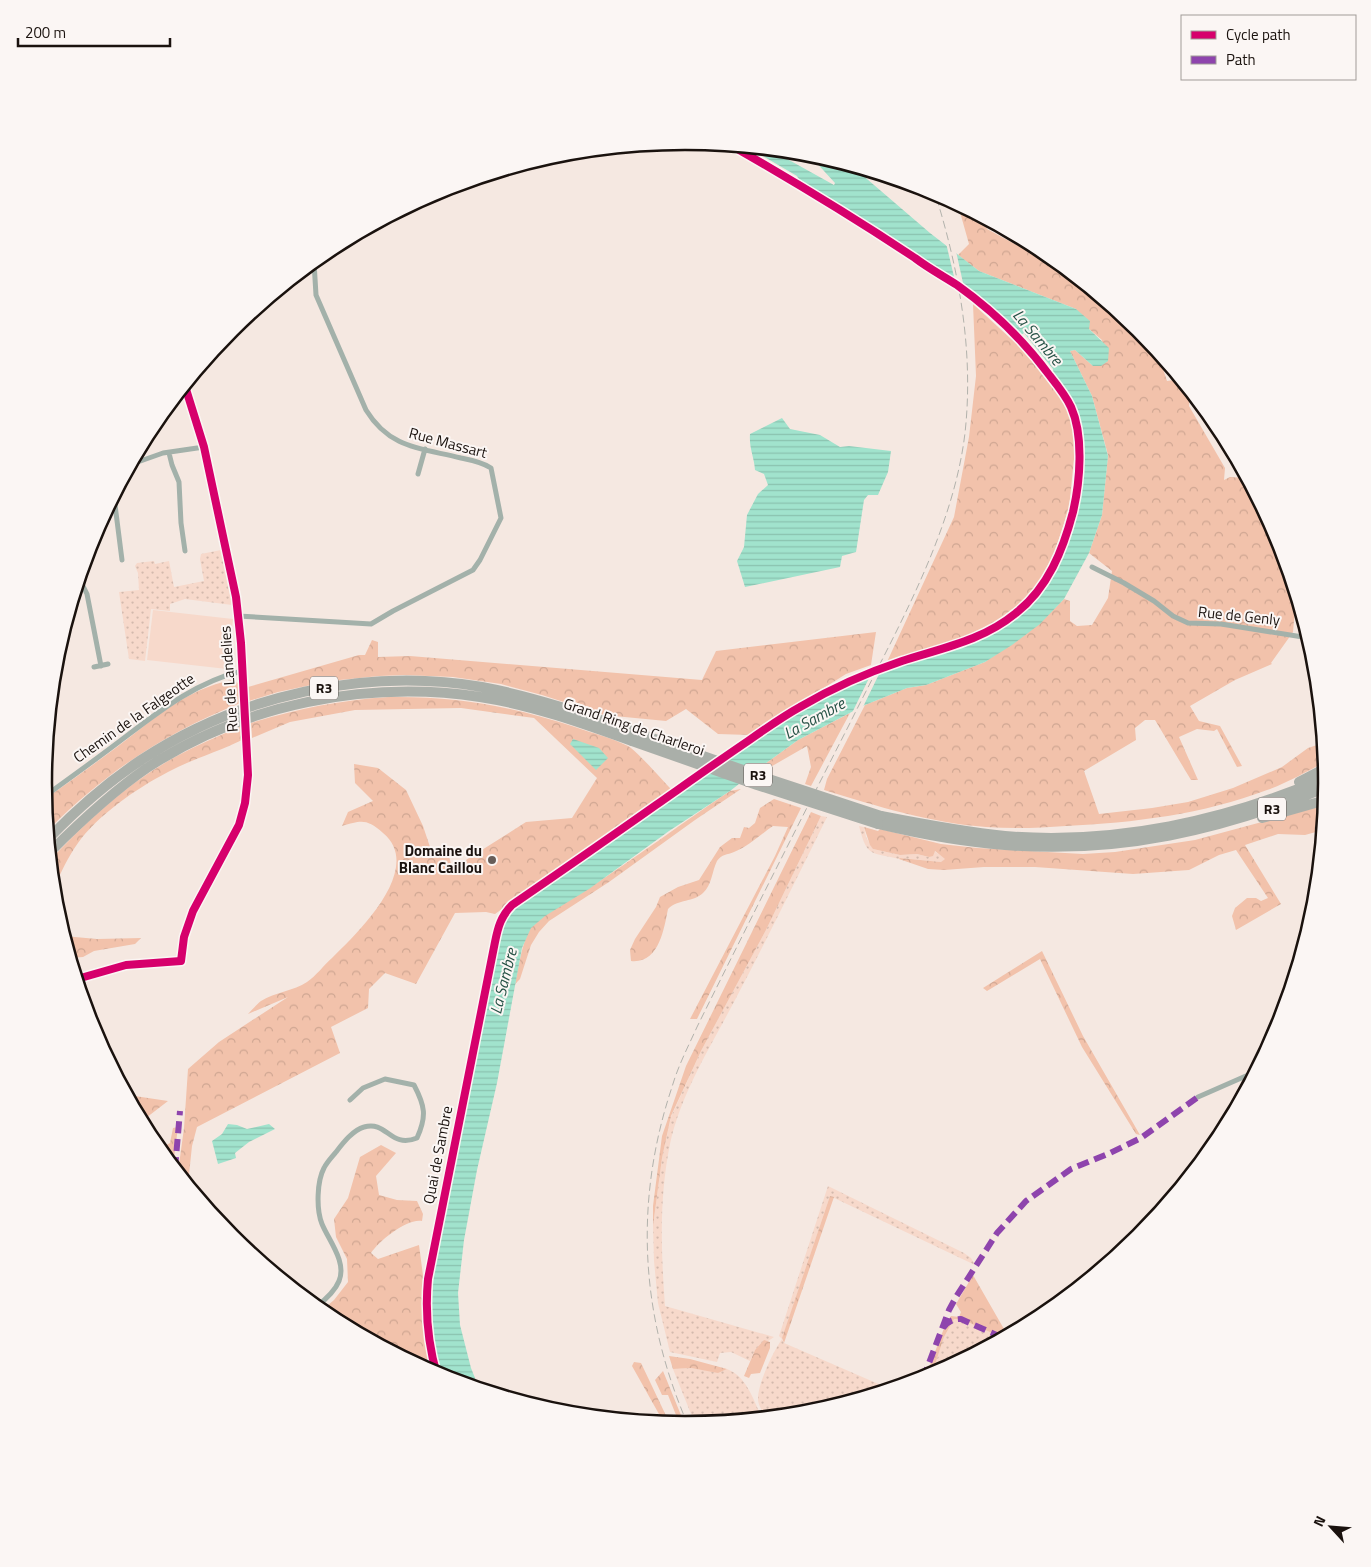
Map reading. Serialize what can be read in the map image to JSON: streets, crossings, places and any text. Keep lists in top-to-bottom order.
{
  "streets": {
    "highway": ["R3", "Grand Ring de Charleroi"],
    "street": [
      "Rue Massart",
      "Rue de Genly",
      "Rue de Landelies",
      "Chemin de la Falgeotte",
      "Quai de Sambre"
    ]
  },
  "crossings": [
    ["Rue Massart", "Rue de Landelies"],
    ["Rue de Landelies", "Chemin de la Falgeotte"]
  ],
  "water": ["La Sambre"],
  "places": ["Domaine du Blanc Caillou"],
  "legend": ["Cycle path", "Path"],
  "scale_bar": "200 m",
  "north": "top left"
}
